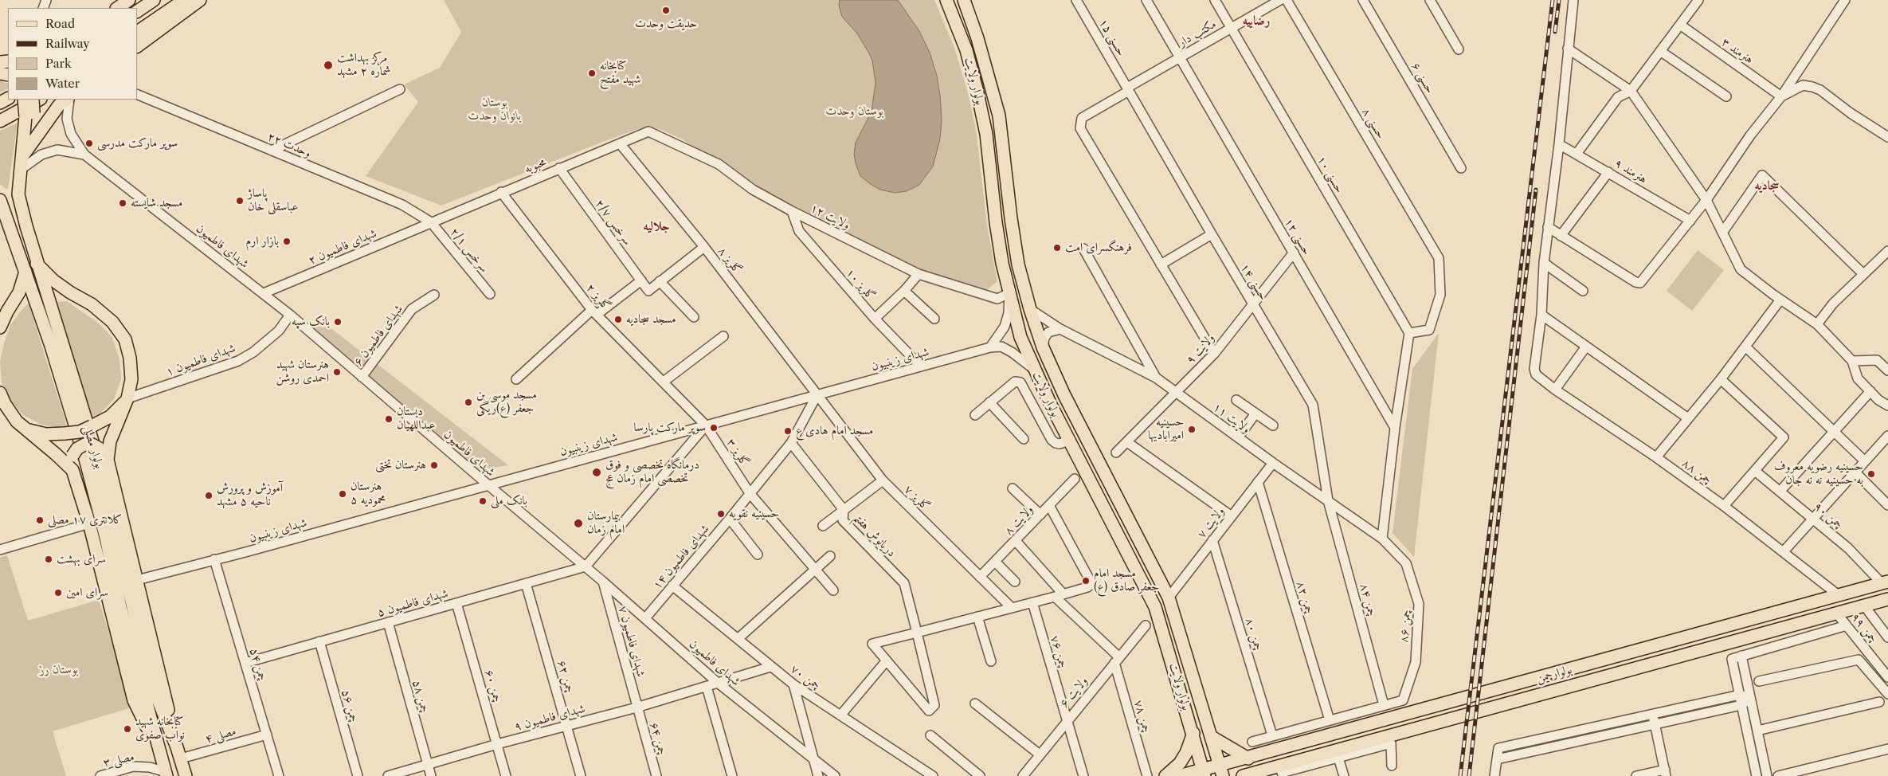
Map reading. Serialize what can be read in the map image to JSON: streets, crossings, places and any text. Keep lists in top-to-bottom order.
{
  "streets": {
    "main road": ["بولوار ولایت", "بولوار مصلی", "بولوارچمن"],
    "street": [
      "مکتب دار",
      "حسنی ۱۵",
      "هنرمند ۳",
      "حسنی ۶",
      "حسنی ۸",
      "وحدت ۲۲",
      "محبوبه",
      "هنرمند ۹",
      "حسنی ۱۰",
      "ولایت ۱۲",
      "سرخس ۲/۷",
      "حسنی ۱۲",
      "شهدای فاطمیون",
      "شهدای فاطمیون ۲",
      "سرخس ۲/۱",
      "گلریز ۸",
      "حسنی ۱۴",
      "گلریز ۱۰",
      "گلریز ۲",
      "شهدای فاطمیون ۶",
      "ولایت ۹",
      "شهدای زینبیون",
      "شهدای فاطمیون ۱",
      "ولایت ۱۱",
      "گلریز ۳",
      "چمن ۸۸",
      "گلریز ۷",
      "چمن ۹۰",
      "ولایت ۸",
      "ولایت ۷",
      "دریانوش هفتم",
      "شهدای فاطمیون ۱۴",
      "چمن ۸۲",
      "چمن ۸۴",
      "شهدای فاطمیون ۵",
      "چمن ۸۶",
      "چمن ۹۹",
      "چمن ۸۰",
      "شهدای فاطمیون ۷",
      "چمن ۷۶",
      "چمن ۵۴",
      "چمن ۶۲",
      "چمن ۷۰",
      "چمن ۶۰",
      "ولایت ۶",
      "چمن ۵۸",
      "چمن ۵۶",
      "چمن ۷۸",
      "شهدای فاطمیون ۹",
      "مصلی ۴",
      "چمن ۶۴",
      "مصلی ۳"
    ]
  },
  "crossings": [
    ["مکتب دار", "حسنی ۱۵"],
    ["مکتب دار", "حسنی ۱۰"],
    ["مکتب دار", "حسنی ۱۲"],
    ["مکتب دار", "حسنی ۱۴"],
    ["حسنی ۱۵", "حسنی ۱۴"],
    ["بولوار ولایت", "ولایت ۱۲"],
    ["بولوار ولایت", "ولایت ۱۱"],
    ["بولوار ولایت", "ولایت ۷"],
    ["بولوار ولایت", "بولوارچمن"],
    ["حسنی ۸", "حسنی ۱۰"],
    ["وحدت ۲۲", "محبوبه"],
    ["وحدت ۲۲", "شهدای فاطمیون ۲"],
    ["وحدت ۲۲", "سرخس ۲/۱"],
    ["محبوبه", "ولایت ۱۲"],
    ["محبوبه", "سرخس ۲/۷"],
    ["محبوبه", "شهدای فاطمیون ۲"],
    ["محبوبه", "سرخس ۲/۱"],
    ["محبوبه", "گلریز ۸"],
    ["محبوبه", "گلریز ۲"],
    ["ولایت ۱۲", "گلریز ۱۰"],
    ["حسنی ۱۲", "ولایت ۹"],
    ["شهدای فاطمیون", "شهدای فاطمیون ۲"],
    ["شهدای فاطمیون", "شهدای فاطمیون ۶"],
    ["شهدای فاطمیون", "شهدای زینبیون"],
    ["شهدای فاطمیون", "شهدای فاطمیون ۱"],
    ["شهدای فاطمیون", "بولوار مصلی"],
    ["شهدای فاطمیون", "شهدای فاطمیون ۱۴"],
    ["شهدای فاطمیون", "شهدای فاطمیون ۵"],
    ["شهدای فاطمیون", "شهدای فاطمیون ۷"],
    ["شهدای فاطمیون", "شهدای فاطمیون ۹"],
    ["شهدای فاطمیون ۲", "سرخس ۲/۱"],
    ["گلریز ۸", "شهدای زینبیون"],
    ["گلریز ۸", "گلریز ۷"],
    ["گلریز ۸", "شهدای فاطمیون ۱۴"],
    ["حسنی ۱۴", "ولایت ۹"],
    ["حسنی ۱۴", "ولایت ۱۱"],
    ["حسنی ۱۴", "چمن ۸۴"],
    ["گلریز ۱۰", "شهدای زینبیون"],
    ["گلریز ۲", "شهدای زینبیون"],
    ["گلریز ۲", "گلریز ۳"],
    ["ولایت ۹", "ولایت ۱۱"],
    ["شهدای زینبیون", "گلریز ۳"],
    ["شهدای زینبیون", "گلریز ۷"],
    ["شهدای زینبیون", "شهدای فاطمیون ۱۴"],
    ["شهدای زینبیون", "چمن ۵۴"],
    ["ولایت ۱۱", "ولایت ۷"],
    ["ولایت ۱۱", "چمن ۸۴"],
    ["ولایت ۱۱", "چمن ۸۶"],
    ["بولوار مصلی", "مصلی ۴"],
    ["بولوار مصلی", "مصلی ۳"],
    ["گلریز ۳", "شهدای فاطمیون ۱۴"],
    ["چمن ۸۸", "بولوارچمن"],
    ["گلریز ۷", "ولایت ۸"],
    ["گلریز ۷", "شهدای فاطمیون ۱۴"],
    ["چمن ۹۰", "بولوارچمن"],
    ["ولایت ۷", "چمن ۸۲"],
    ["ولایت ۷", "چمن ۸۰"],
    ["دریانوش هفتم", "شهدای فاطمیون ۱۴"],
    ["شهدای فاطمیون ۱۴", "چمن ۷۰"],
    ["چمن ۸۴", "چمن ۸۶"],
    ["شهدای فاطمیون ۵", "چمن ۵۴"],
    ["شهدای فاطمیون ۵", "چمن ۶۲"],
    ["شهدای فاطمیون ۵", "چمن ۶۰"],
    ["شهدای فاطمیون ۵", "چمن ۵۸"],
    ["شهدای فاطمیون ۵", "چمن ۵۶"],
    ["چمن ۹۹", "بولوارچمن"],
    ["شهدای فاطمیون ۷", "شهدای فاطمیون ۹"],
    ["شهدای فاطمیون ۷", "چمن ۶۴"],
    ["چمن ۷۶", "ولایت ۶"],
    ["چمن ۵۴", "مصلی ۴"],
    ["چمن ۶۲", "شهدای فاطمیون ۹"],
    ["چمن ۷۰", "شهدای فاطمیون ۹"],
    ["چمن ۶۰", "شهدای فاطمیون ۹"],
    ["ولایت ۶", "چمن ۷۸"],
    ["چمن ۵۸", "شهدای فاطمیون ۹"],
    ["شهدای فاطمیون ۹", "چمن ۶۴"]
  ],
  "districts": ["رضاییه", "سجادیه", "جلالیه"],
  "parks": ["بوستان بانوان وحدت", "بوستان وحدت", "بوستان رز"],
  "places": [
    "حدیقت وحدت",
    "مرکز بهداشت شماره ۲ مشهد",
    "کتابخانه شهید مفتح",
    "سوپر مارکت مدرسی",
    "پاساژ عباسقلی خان",
    "مسجد شایسته",
    "بازار ارم",
    "فرهنگسرای امت",
    "مسجد سجادیه",
    "بانک سپه",
    "هنرستان شهید احمدی روشن",
    "مسجد موسی بن جعفر (ع)ریگی",
    "دبستان عبداللهیان",
    "سوپر مارکت پارسا",
    "حسینیه امیرابادیها",
    "مسجد امام هادی ع",
    "هنرستان تختی",
    "درمانگاه تخصصی و فوق تخصصی امام زمان عج",
    "حسینیه رضویه معروف به حسینیه نه نه جان",
    "هنرستان محمودیه ۵",
    "آموزش و پرورش ناحیه ۵ مشهد",
    "بانک ملی",
    "حسینیه نقویه",
    "کلانتری ۱۷ مصلی",
    "بیمارستان امام زمان",
    "سرای بهشت",
    "مسجد امام جعفر صادق (ع)",
    "سرای امین",
    "کتابخانه شهید نواب صفوی"
  ],
  "legend": [
    "Road",
    "Railway",
    "Park",
    "Water"
  ]
}
